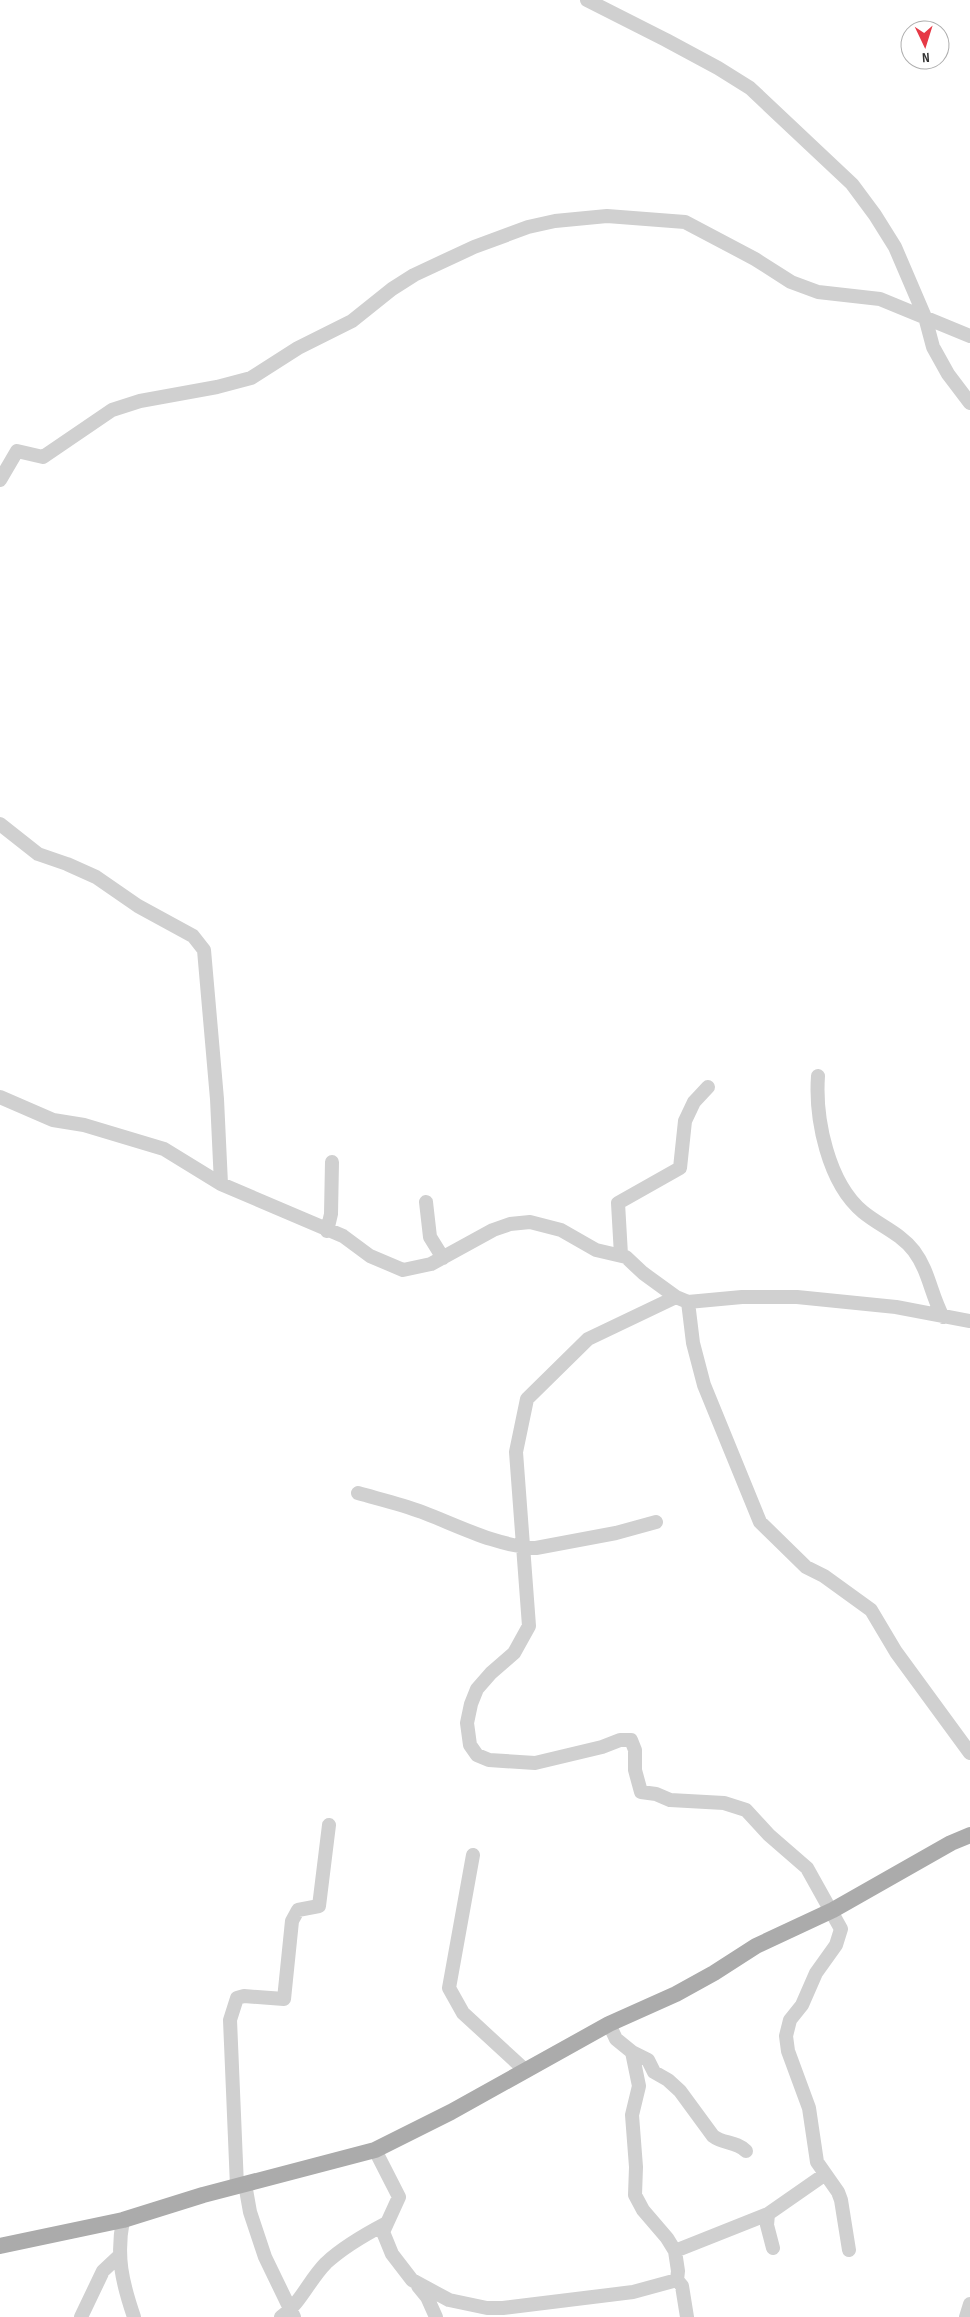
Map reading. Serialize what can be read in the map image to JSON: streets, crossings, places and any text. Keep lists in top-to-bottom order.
{
  "north": "bottom"
}
